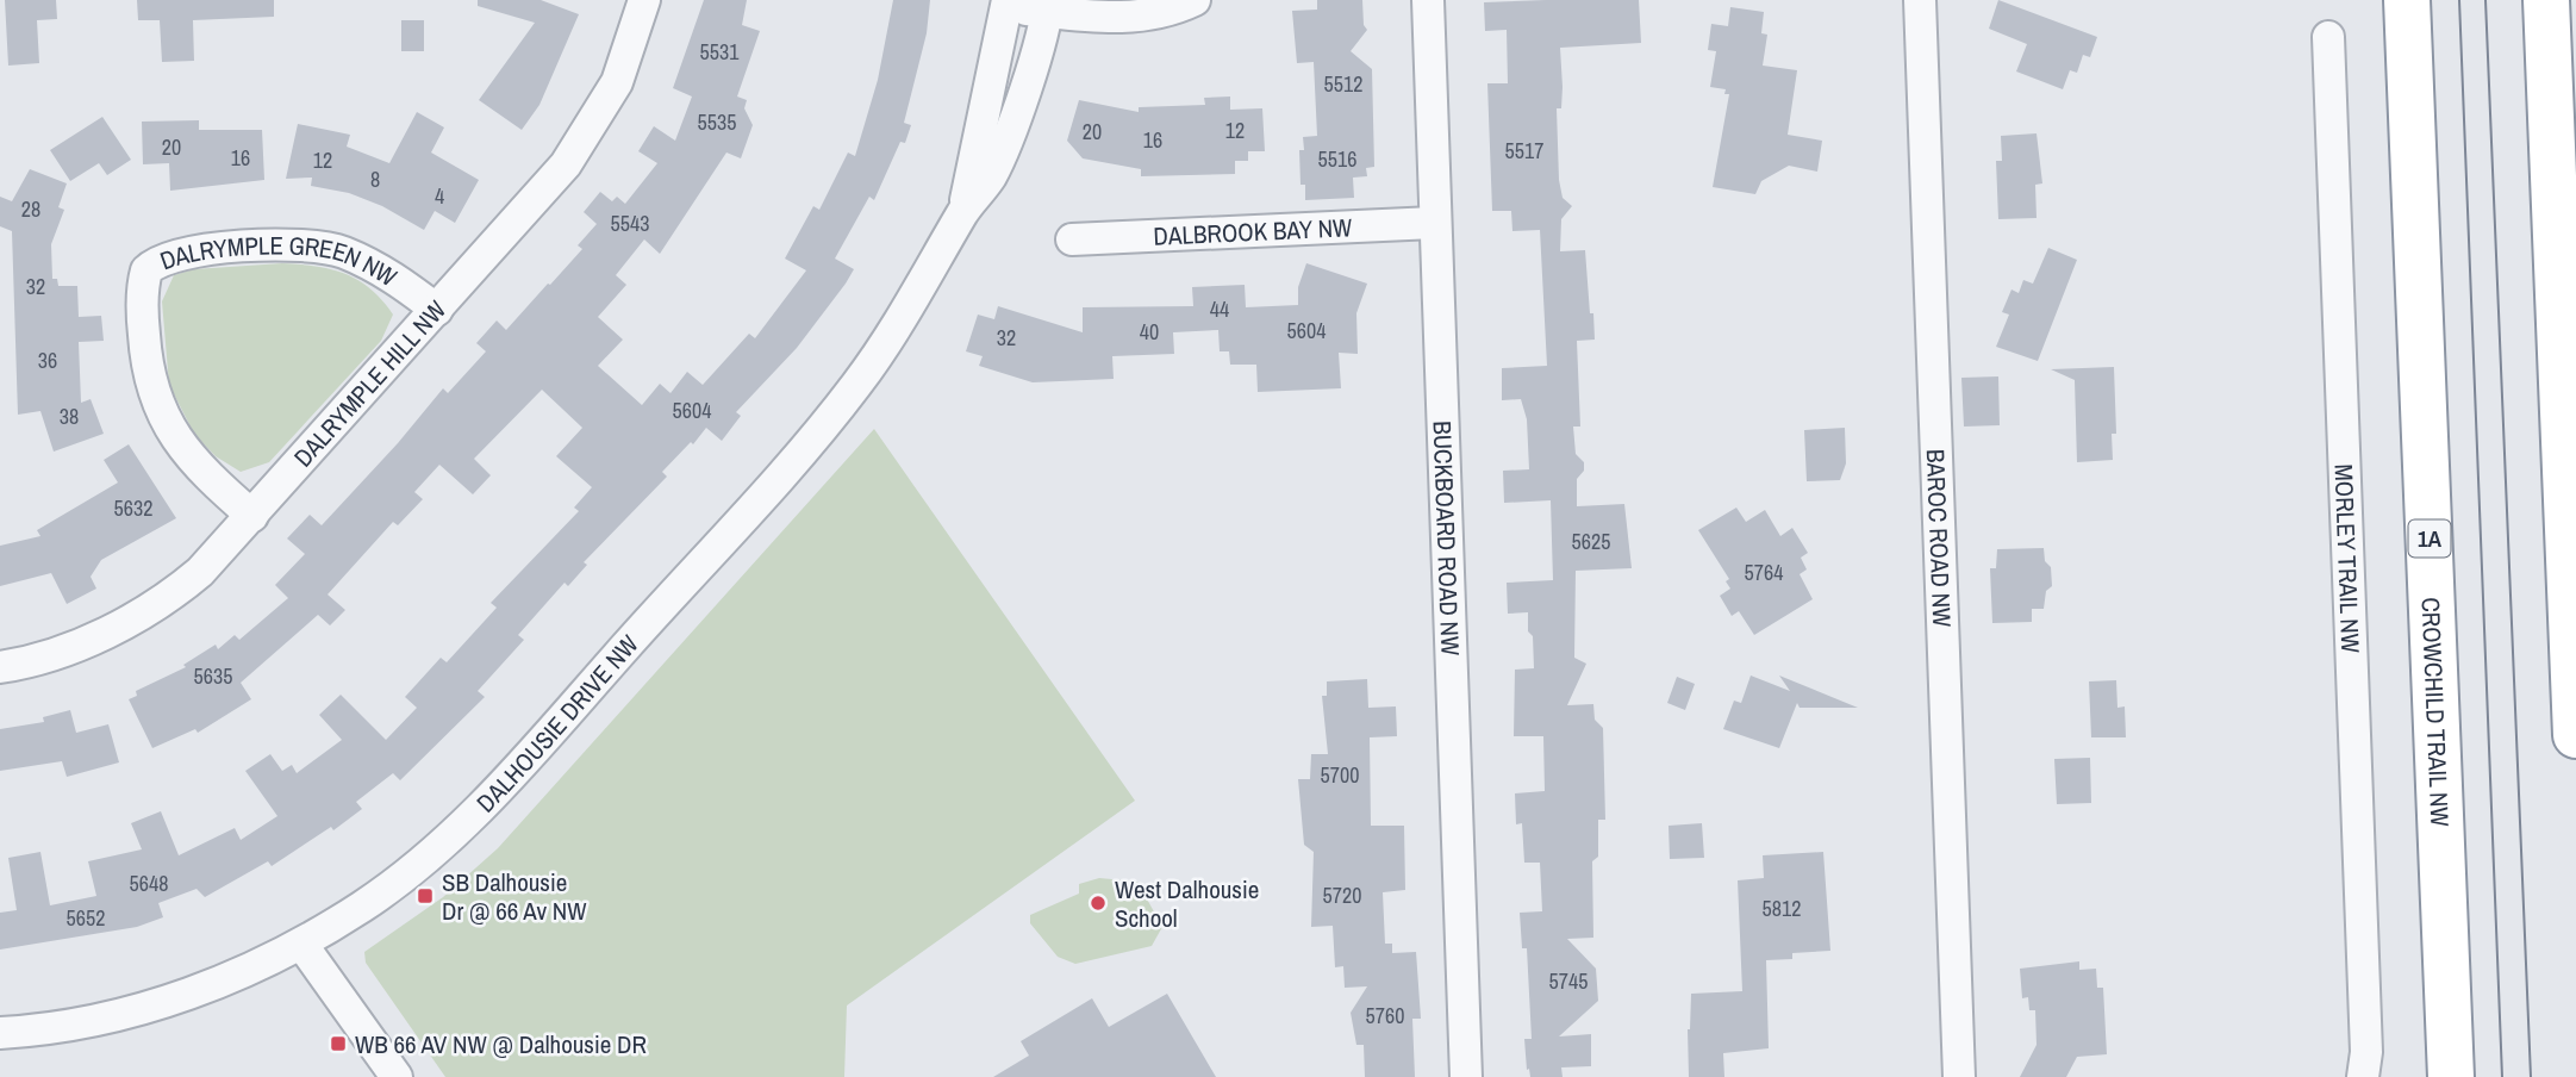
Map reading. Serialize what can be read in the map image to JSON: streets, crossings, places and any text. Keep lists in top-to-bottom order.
{
  "streets": {
    "highway": ["1A", "CROWCHILD TRAIL NW"],
    "street": [
      "DALBROOK BAY NW",
      "DALRYMPLE GREEN NW",
      "DALRYMPLE HILL NW",
      "BUCKBOARD ROAD NW",
      "BAROC ROAD NW",
      "MORLEY TRAIL NW",
      "DALHOUSIE DRIVE NW"
    ]
  },
  "crossings": [
    ["DALBROOK BAY NW", "BUCKBOARD ROAD NW"],
    ["DALRYMPLE GREEN NW", "DALRYMPLE HILL NW"]
  ],
  "places": {
    "transit": ["SB Dalhousie Dr @ 66 Av NW", "WB 66 AV NW @ Dalhousie DR"],
    "other": ["West Dalhousie School"]
  },
  "house_numbers": [
    "5531",
    "5512",
    "5535",
    "12",
    "20",
    "16",
    "20",
    "5517",
    "16",
    "5516",
    "12",
    "8",
    "4",
    "28",
    "5543",
    "32",
    "44",
    "5604",
    "40",
    "32",
    "36",
    "5604",
    "38",
    "5632",
    "5625",
    "5764",
    "5635",
    "5700",
    "5648",
    "5720",
    "5812",
    "5652",
    "5745",
    "5760"
  ]
}
